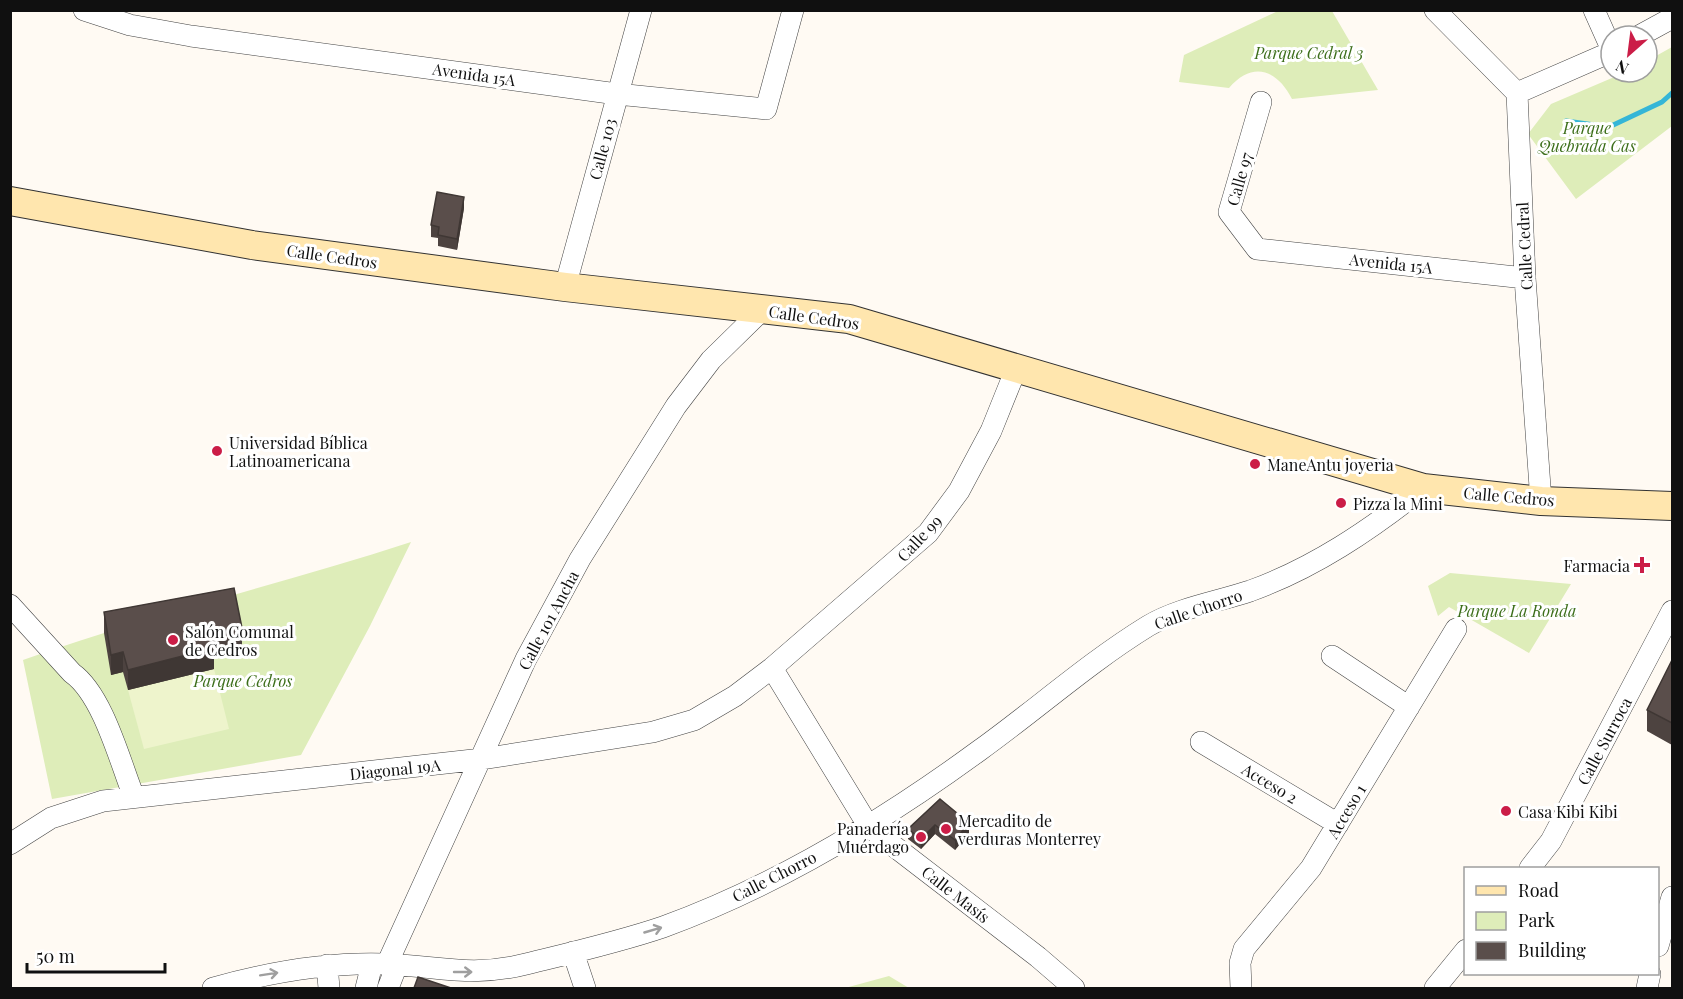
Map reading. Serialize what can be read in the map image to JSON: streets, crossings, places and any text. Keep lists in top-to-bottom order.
{
  "streets": {
    "street": [
      "Avenida 15A",
      "Calle 103",
      "Calle 97",
      "Calle Cedral",
      "Calle Cedros",
      "Calle 99",
      "Calle Chorro",
      "Calle 101 Ancha",
      "Calle Surroca",
      "Diagonal 19A",
      "Acceso 2",
      "Acceso 1",
      "Calle Masís"
    ]
  },
  "crossings": [
    ["Avenida 15A", "Calle 103"],
    ["Avenida 15A", "Calle 97"],
    ["Avenida 15A", "Calle Cedral"],
    ["Calle 103", "Calle Cedros"],
    ["Calle Cedral", "Calle Cedros"],
    ["Calle Cedros", "Calle 99"],
    ["Calle Cedros", "Calle Chorro"],
    ["Calle Cedros", "Calle 101 Ancha"],
    ["Calle 99", "Diagonal 19A"],
    ["Calle 99", "Calle Masís"],
    ["Calle Chorro", "Calle 101 Ancha"],
    ["Calle Chorro", "Calle Masís"],
    ["Calle 101 Ancha", "Diagonal 19A"],
    ["Diagonal 19A", "Calle Masís"],
    ["Acceso 2", "Acceso 1"]
  ],
  "one_way": ["Calle Chorro"],
  "parks": [
    "Parque Cedral 3",
    "Parque Quebrada Cas",
    "Parque La Ronda",
    "Parque Cedros"
  ],
  "places": {
    "other": [
      "Universidad Bíblica Latinoamericana",
      "ManeAntu joyeria",
      "Pizza la Mini",
      "Salón Comunal de Cedros",
      "Casa Kibi Kibi",
      "Mercadito de verduras Monterrey",
      "Panadería Muérdago"
    ],
    "health": ["Farmacia"]
  },
  "legend": ["Road", "Park", "Building"],
  "scale_bar": "50 m",
  "north": "bottom left"
}
